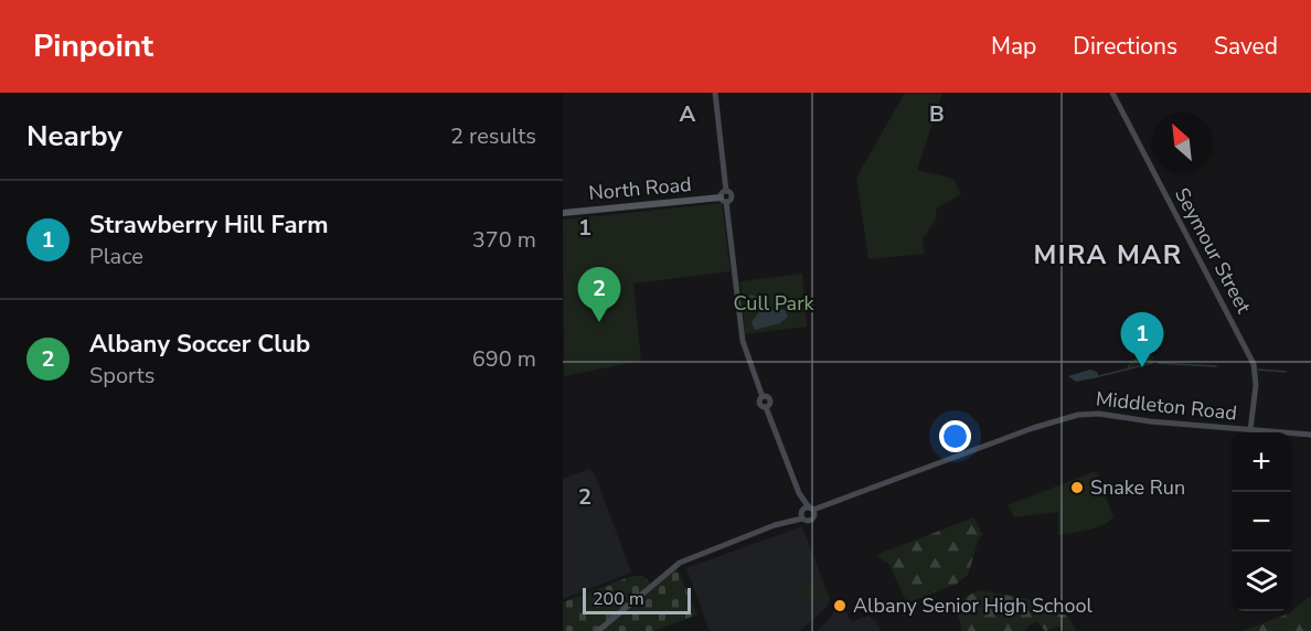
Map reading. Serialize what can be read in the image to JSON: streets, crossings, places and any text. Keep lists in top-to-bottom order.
{
  "streets": {
    "main road": ["North Road", "Seymour Street", "Middleton Road"]
  },
  "crossings": [
    ["Seymour Street", "Middleton Road"]
  ],
  "districts": ["MIRA MAR"],
  "parks": ["Cull Park"],
  "places": ["Snake Run", "Albany Senior High School"],
  "scale_bar": "200 m",
  "north": "top left",
  "page": {
    "header": "Pinpoint",
    "nav": ["Map", "Directions", "Saved"],
    "heading": ["Nearby", "2 results"],
    "list": [
      {
        "mark": "1",
        "name": "Strawberry Hill Farm",
        "note": "Place",
        "value": "370 m"
      },
      {
        "mark": "2",
        "name": "Albany Soccer Club",
        "note": "Sports",
        "value": "690 m"
      }
    ],
    "pins": ["2", "1"],
    "map_buttons": ["+", "−"],
    "scale": "200 m"
  },
  "grid": {
    "columns": ["A", "B"],
    "rows": ["1", "2"]
  }
}
